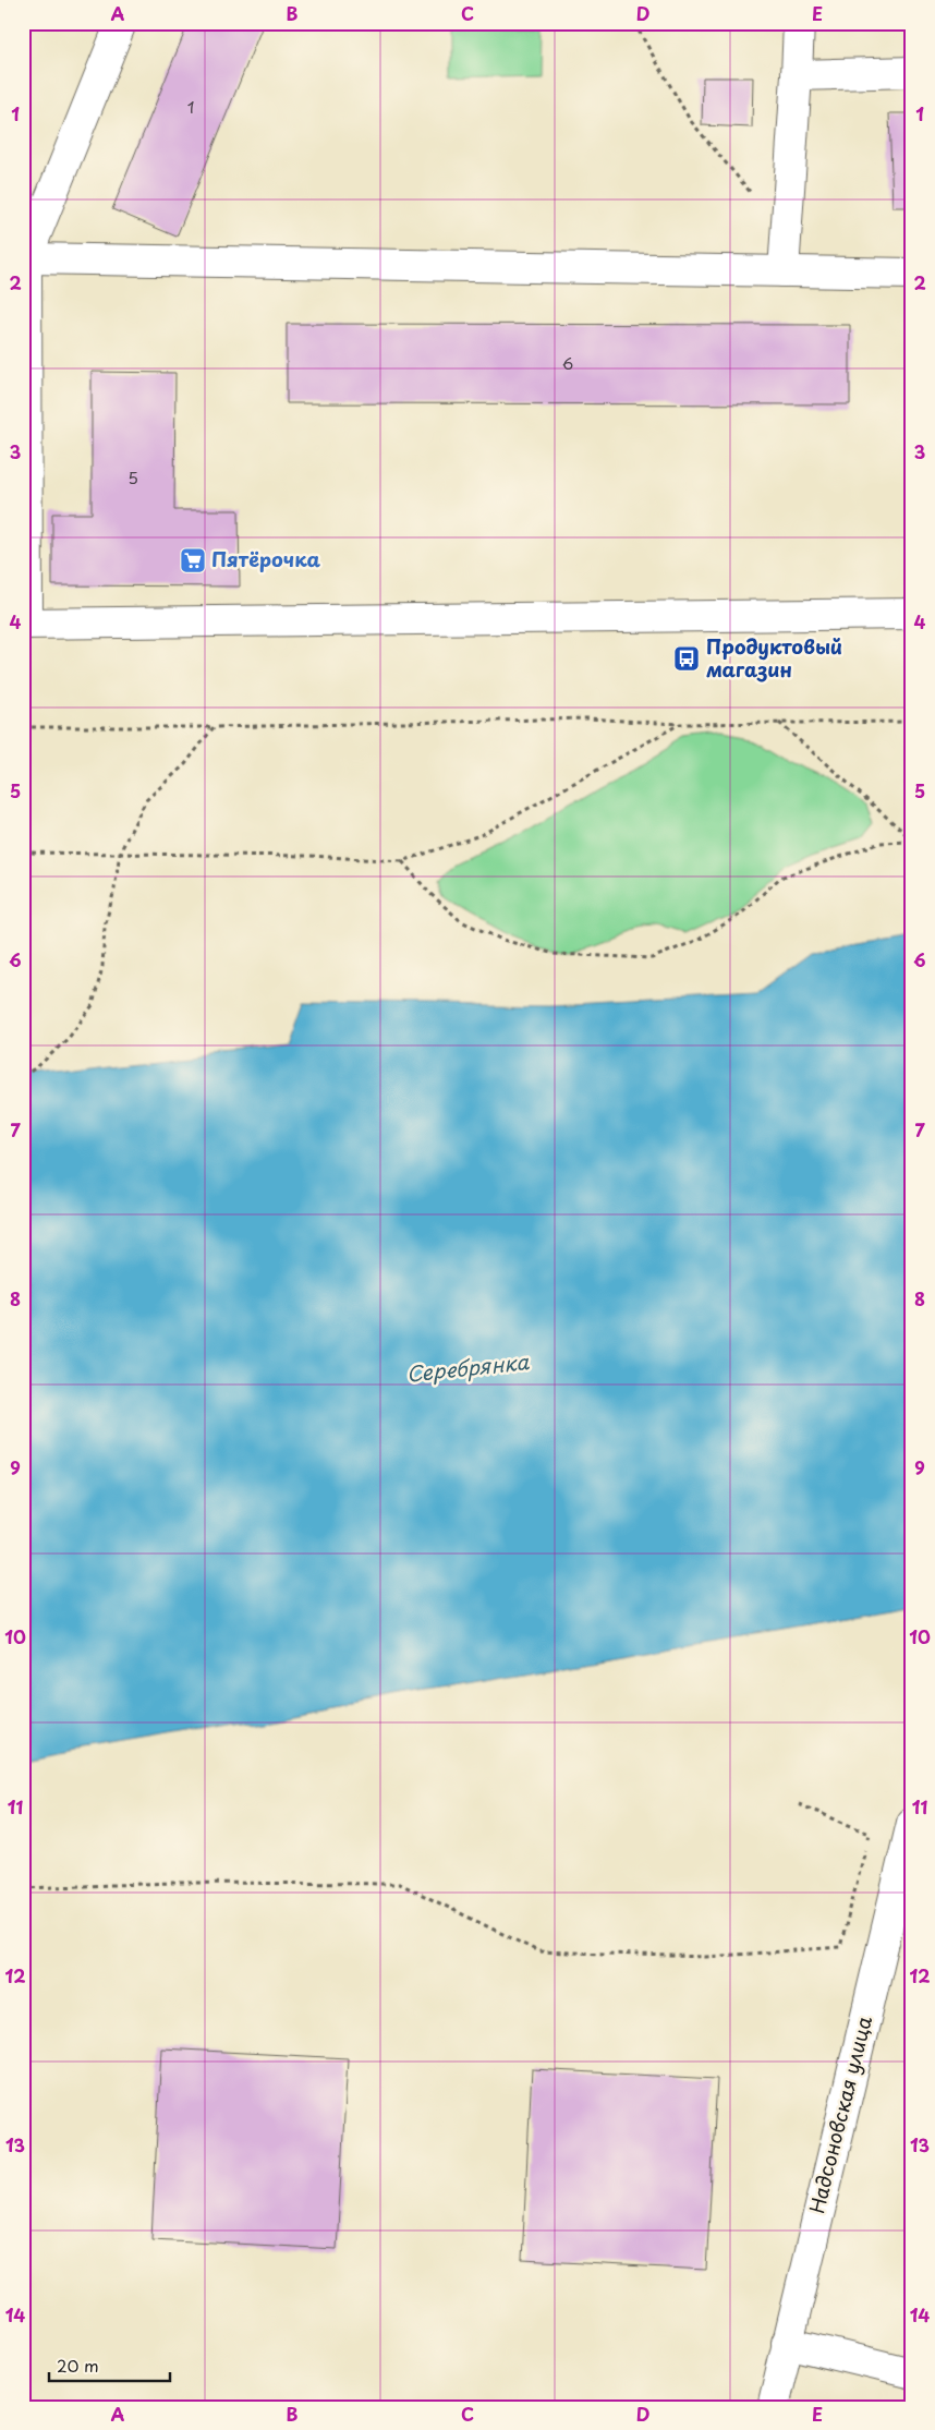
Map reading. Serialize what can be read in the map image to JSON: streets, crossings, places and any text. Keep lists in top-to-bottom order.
{
  "streets": {
    "street": ["Надсоновская улица"]
  },
  "water": ["Серебрянка"],
  "places": {
    "supermarket": ["Пятёрочка"],
    "bus stop": ["Продуктовый магазин"]
  },
  "house_numbers": ["1", "6", "5"],
  "scale_bar": "20 m",
  "grid": {
    "columns": [
      "A",
      "B",
      "C",
      "D",
      "E"
    ],
    "rows": [
      "1",
      "2",
      "3",
      "4",
      "5",
      "6",
      "7",
      "8",
      "9",
      "10",
      "11",
      "12",
      "13",
      "14"
    ]
  }
}
